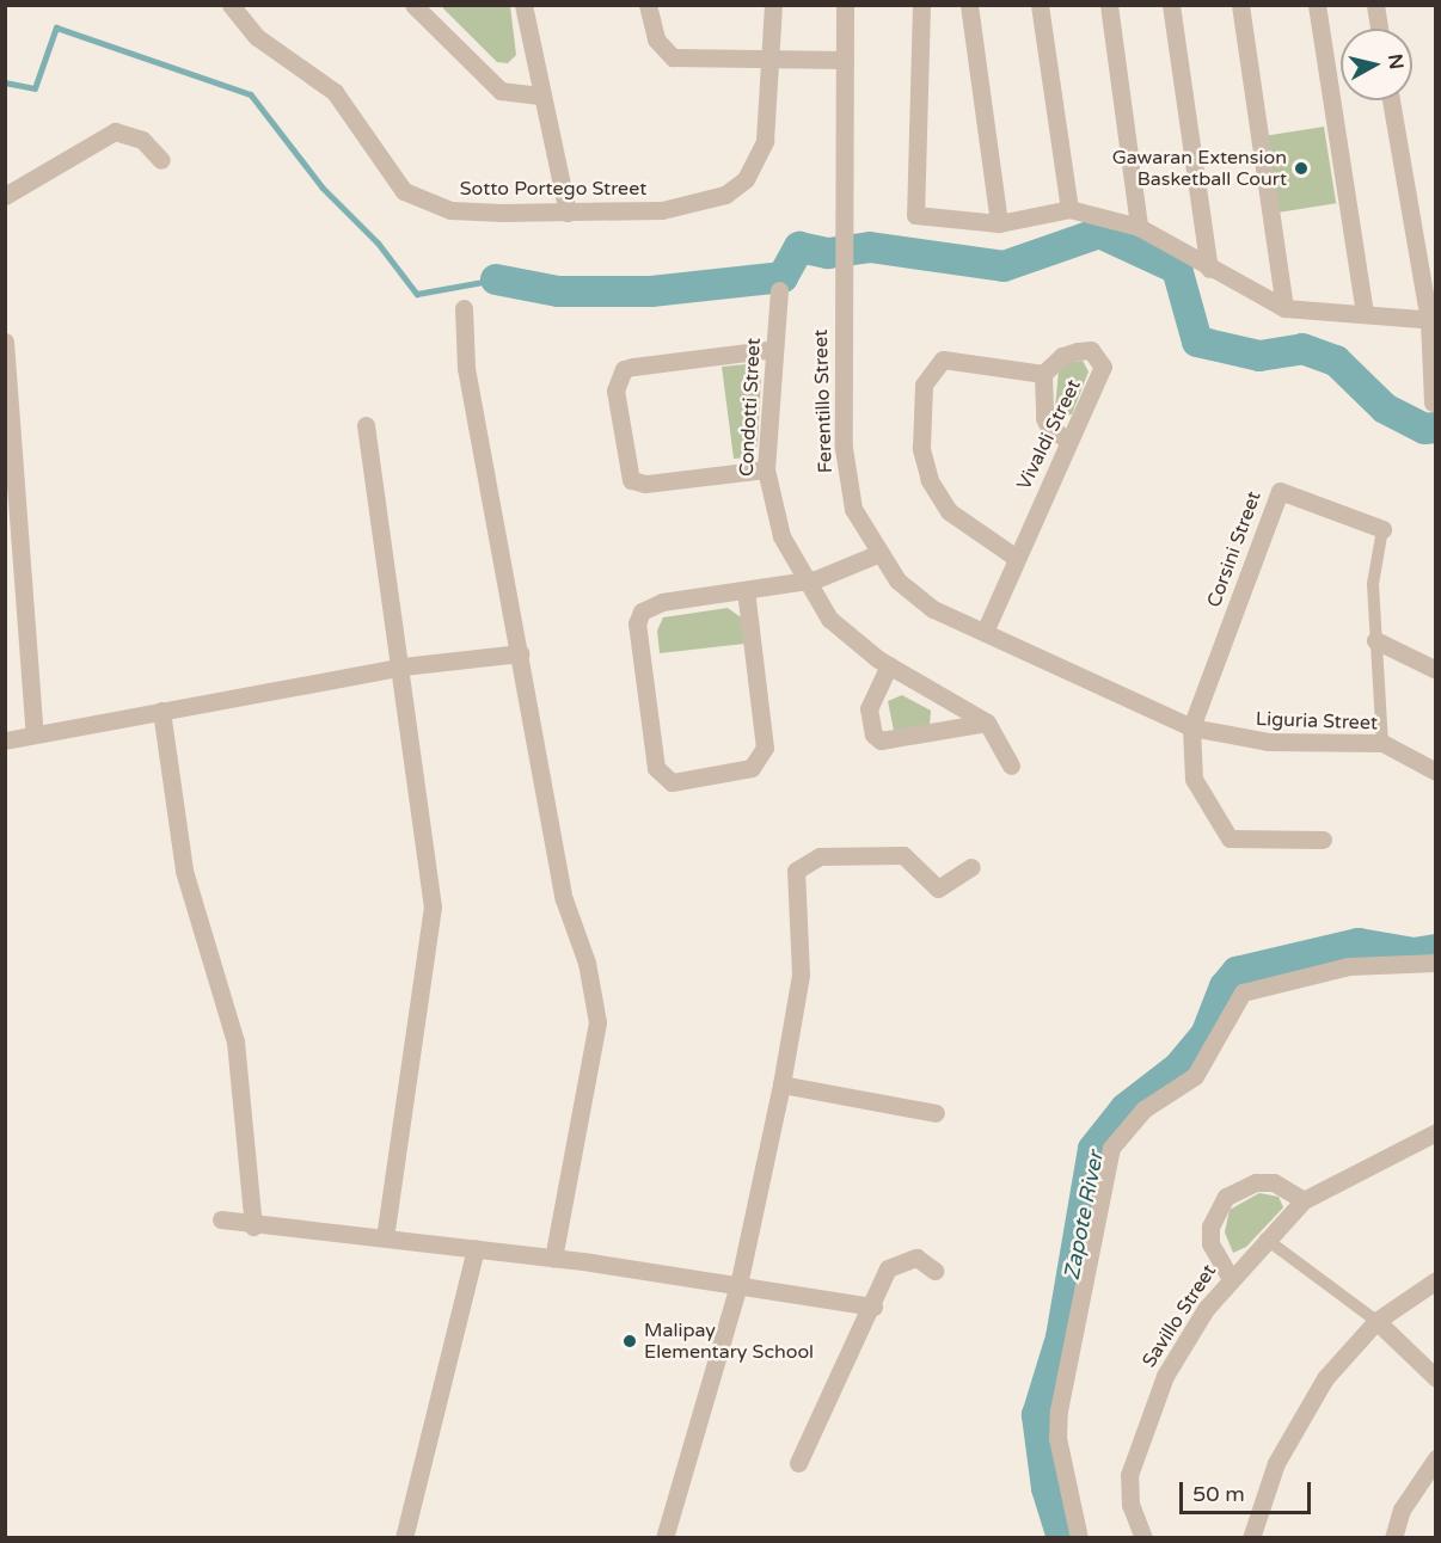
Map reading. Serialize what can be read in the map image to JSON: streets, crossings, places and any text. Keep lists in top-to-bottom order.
{
  "streets": {
    "street": [
      "Sotto Portego Street",
      "Ferentillo Street",
      "Condotti Street",
      "Vivaldi Street",
      "Corsini Street",
      "Liguria Street",
      "Savillo Street"
    ]
  },
  "crossings": [
    ["Ferentillo Street", "Vivaldi Street"],
    ["Ferentillo Street", "Corsini Street"],
    ["Ferentillo Street", "Liguria Street"],
    ["Corsini Street", "Liguria Street"]
  ],
  "water": ["Zapote River"],
  "places": ["Gawaran Extension Basketball Court", "Malipay Elementary School"],
  "scale_bar": "50 m",
  "north": "right"
}
